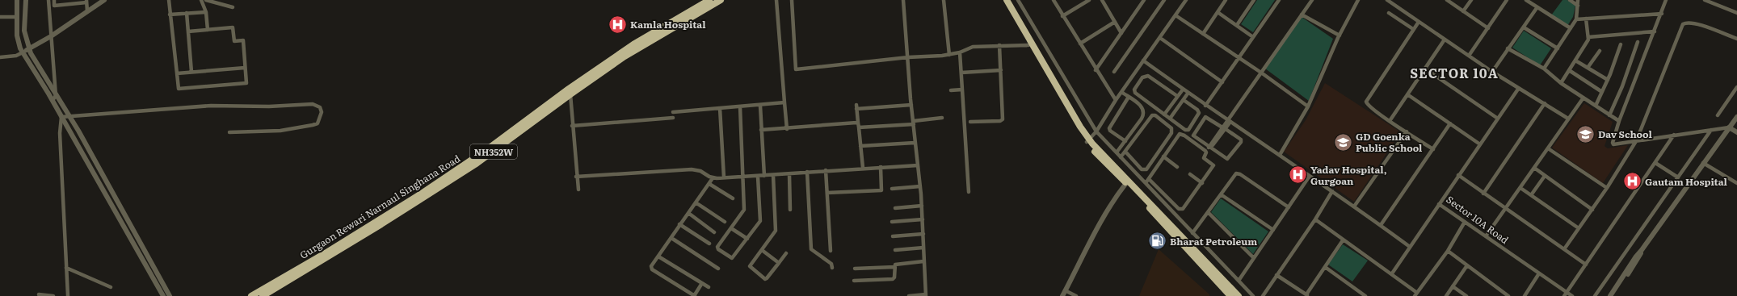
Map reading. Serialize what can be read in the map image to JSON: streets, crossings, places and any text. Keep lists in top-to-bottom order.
{
  "streets": {
    "highway": ["NH352W", "Gurgaon Rewari Narnaul Singhana Road"],
    "street": ["Sector 10A Road"]
  },
  "crossings": [
    ["NH352W", "Gurgaon Rewari Narnaul Singhana Road"]
  ],
  "districts": ["SECTOR 10A"],
  "places": {
    "hospital": ["Kamla Hospital", "Yadav Hospital, Gurgoan", "Gautam Hospital"],
    "school or university": ["Dav School", "GD Goenka Public School"],
    "fuel station": ["Bharat Petroleum"]
  }
}
